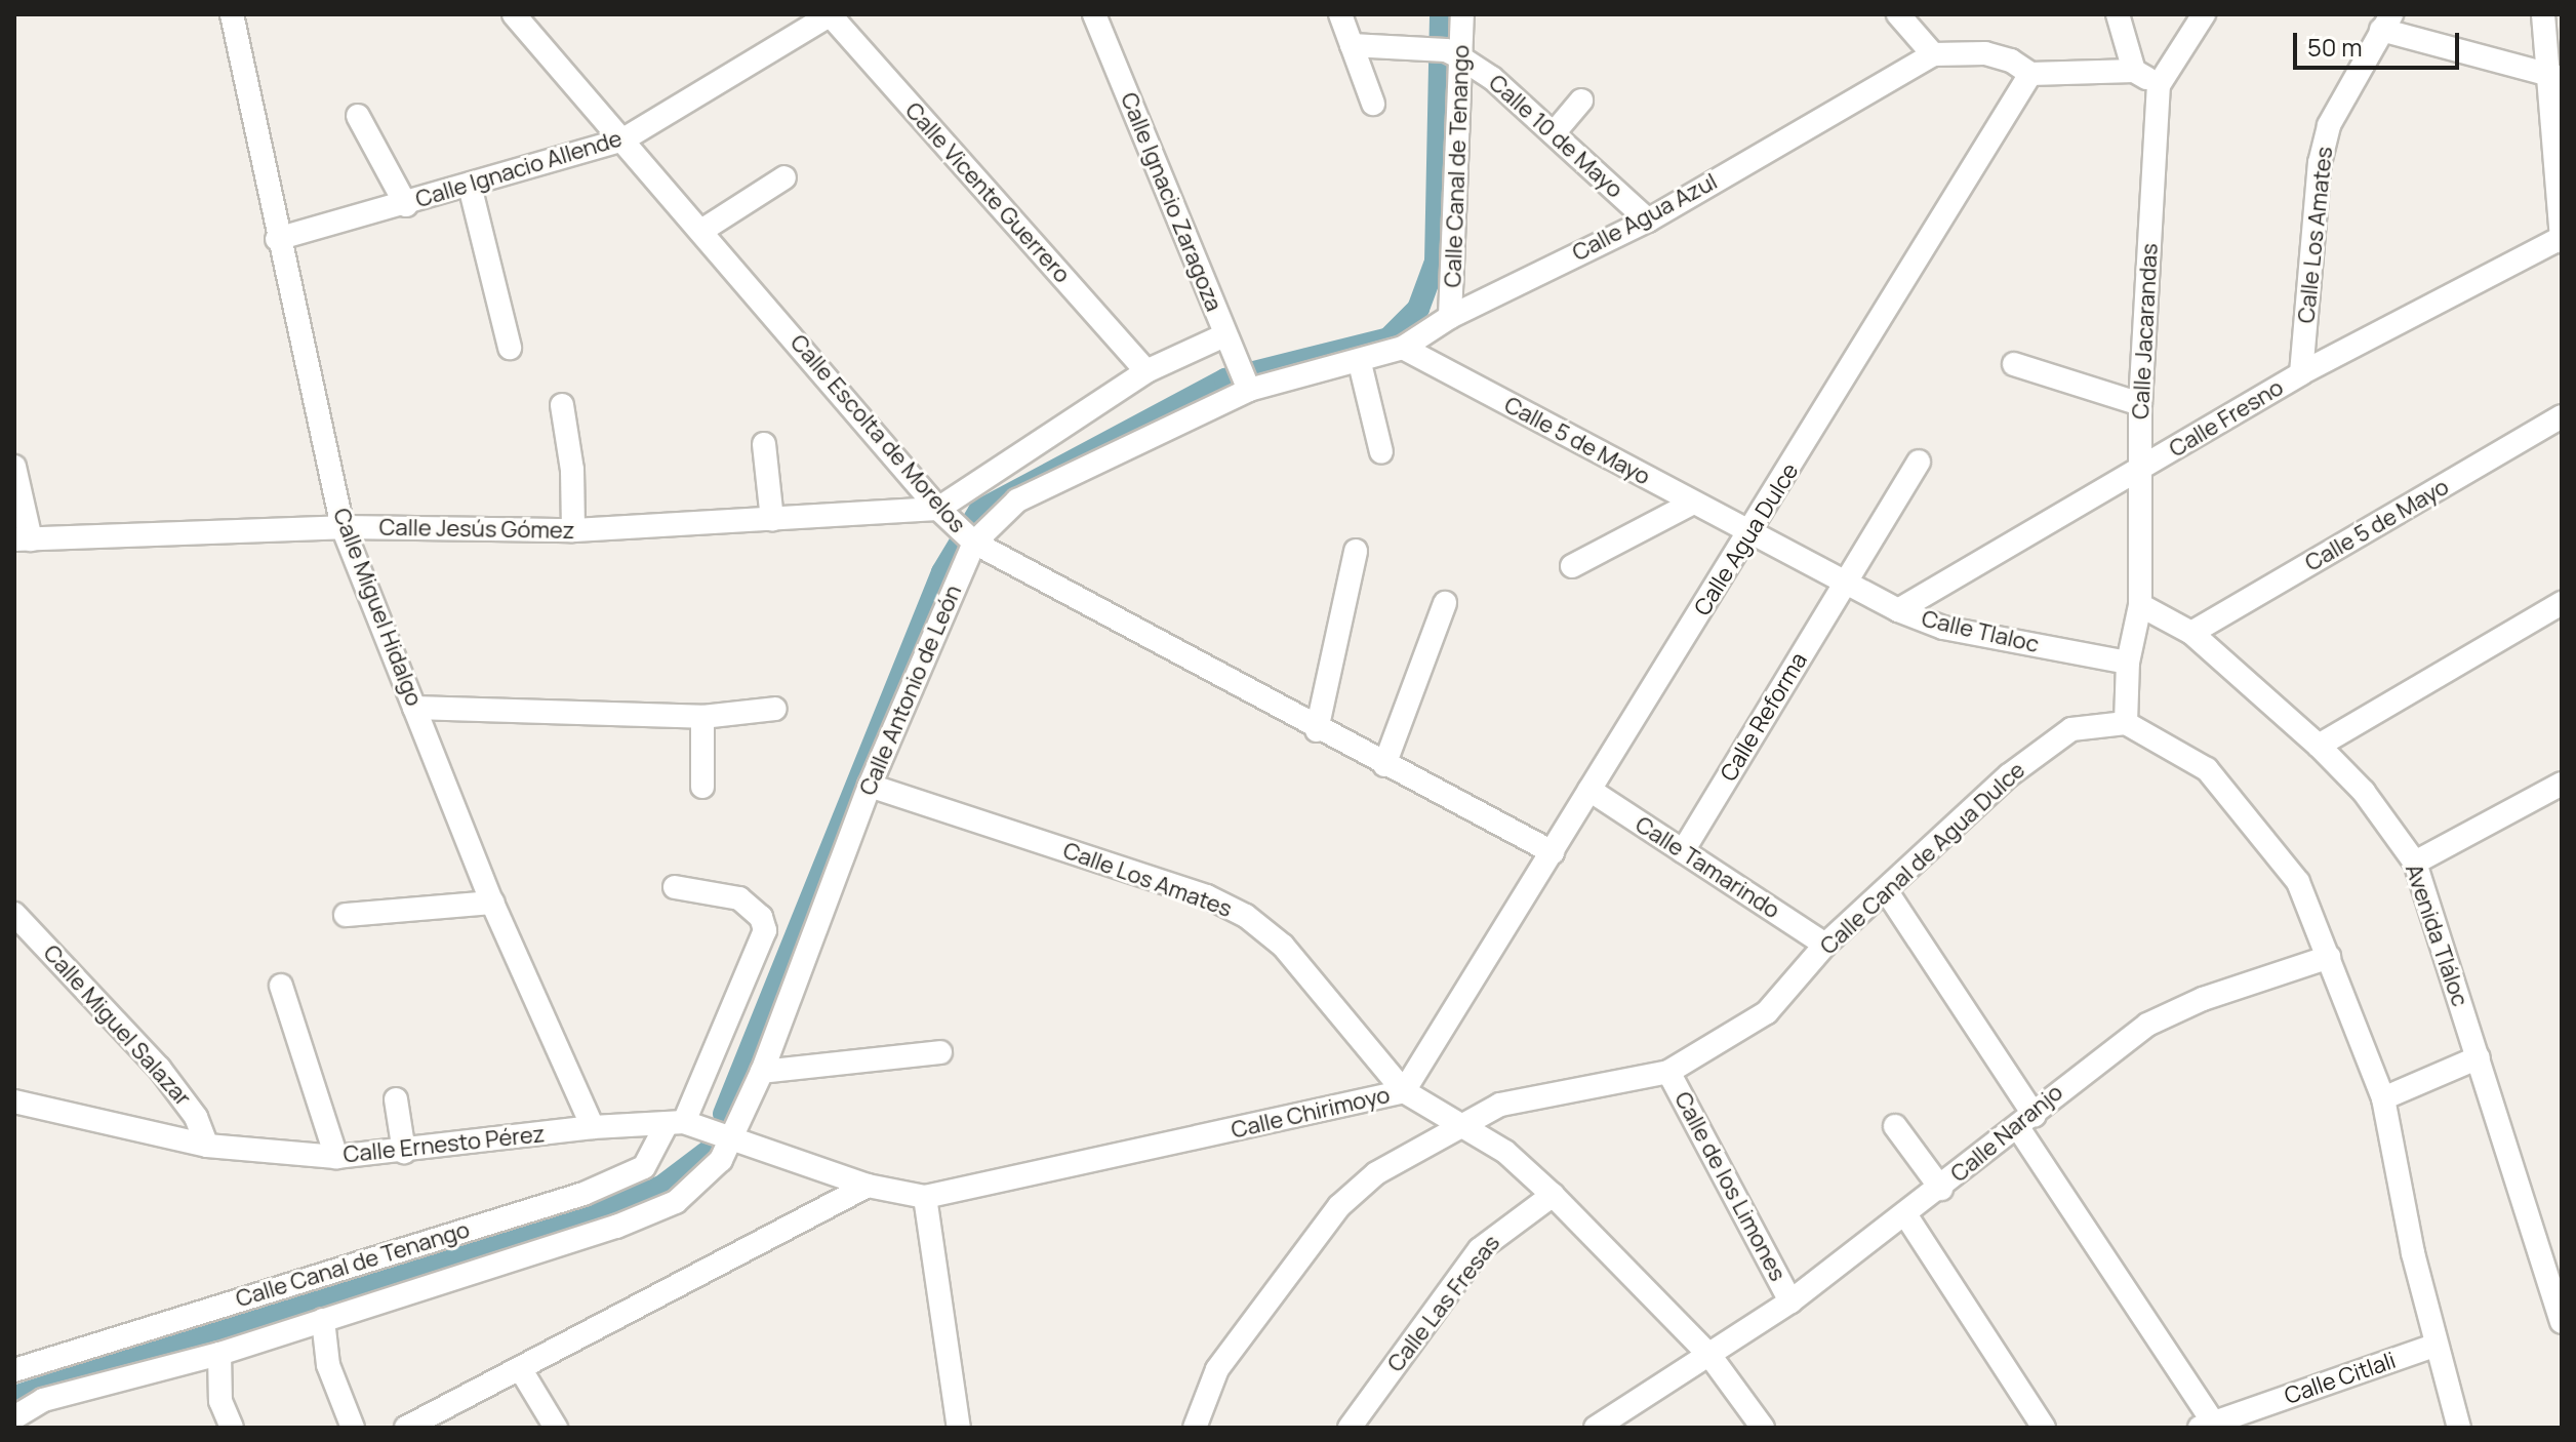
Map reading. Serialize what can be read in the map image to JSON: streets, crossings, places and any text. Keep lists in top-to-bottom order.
{
  "streets": {
    "street": [
      "Calle 10 de Mayo",
      "Calle Canal de Tenango",
      "Calle Ignacio Allende",
      "Calle Vicente Guerrero",
      "Calle Ignacio Zaragoza",
      "Calle Agua Azul",
      "Calle Los Amates",
      "Calle Jacarandas",
      "Calle Fresno",
      "Calle Escolta de Morelos",
      "Calle 5 de Mayo",
      "Calle Jesús Gómez",
      "Calle Agua Dulce",
      "Calle Miguel Hidalgo",
      "Calle Tlaloc",
      "Calle Antonio de León",
      "Calle Reforma",
      "Calle Canal de Agua Dulce",
      "Calle Tamarindo",
      "Avenida Tláloc",
      "Calle Miguel Salazar",
      "Calle Chirimoyo",
      "Calle Naranjo",
      "Calle Ernesto Pérez",
      "Calle de los Limones",
      "Calle Las Fresas",
      "Calle Citlali"
    ]
  },
  "crossings": [
    ["Calle 10 de Mayo", "Calle Canal de Tenango"],
    ["Calle 10 de Mayo", "Calle Agua Azul"],
    ["Calle Canal de Tenango", "Calle Agua Azul"],
    ["Calle Canal de Tenango", "Calle Antonio de León"],
    ["Calle Canal de Tenango", "Calle Ernesto Pérez"],
    ["Calle Ignacio Allende", "Calle Vicente Guerrero"],
    ["Calle Ignacio Allende", "Calle Escolta de Morelos"],
    ["Calle Ignacio Allende", "Calle Miguel Hidalgo"],
    ["Calle Ignacio Zaragoza", "Calle Agua Azul"],
    ["Calle Ignacio Zaragoza", "Calle Antonio de León"],
    ["Calle Agua Azul", "Calle 5 de Mayo"],
    ["Calle Agua Azul", "Calle Agua Dulce"],
    ["Calle Agua Azul", "Calle Antonio de León"],
    ["Calle Los Amates", "Calle Fresno"],
    ["Calle Los Amates", "Calle Agua Dulce"],
    ["Calle Los Amates", "Calle Antonio de León"],
    ["Calle Los Amates", "Calle Chirimoyo"],
    ["Calle Jacarandas", "Calle Fresno"],
    ["Calle Jacarandas", "Calle Tlaloc"],
    ["Calle Jacarandas", "Calle Canal de Agua Dulce"],
    ["Calle Jacarandas", "Avenida Tláloc"],
    ["Calle Fresno", "Calle Tlaloc"],
    ["Calle Escolta de Morelos", "Calle Jesús Gómez"],
    ["Calle Escolta de Morelos", "Calle Agua Dulce"],
    ["Calle Escolta de Morelos", "Calle Antonio de León"],
    ["Calle 5 de Mayo", "Calle Agua Dulce"],
    ["Calle 5 de Mayo", "Calle Tlaloc"],
    ["Calle 5 de Mayo", "Avenida Tláloc"],
    ["Calle Jesús Gómez", "Calle Miguel Hidalgo"],
    ["Calle Agua Dulce", "Calle Tlaloc"],
    ["Calle Agua Dulce", "Calle Tamarindo"],
    ["Calle Agua Dulce", "Calle Chirimoyo"],
    ["Calle Miguel Hidalgo", "Calle Ernesto Pérez"],
    ["Calle Tlaloc", "Calle Reforma"],
    ["Calle Antonio de León", "Calle Ernesto Pérez"],
    ["Calle Reforma", "Calle Tamarindo"],
    ["Calle Canal de Agua Dulce", "Calle Tamarindo"],
    ["Calle Canal de Agua Dulce", "Calle Chirimoyo"],
    ["Calle Canal de Agua Dulce", "Calle de los Limones"],
    ["Calle Miguel Salazar", "Calle Ernesto Pérez"],
    ["Calle Chirimoyo", "Calle Naranjo"],
    ["Calle Chirimoyo", "Calle Ernesto Pérez"],
    ["Calle Chirimoyo", "Calle Las Fresas"],
    ["Calle Naranjo", "Calle de los Limones"]
  ],
  "scale_bar": "50 m"
}
